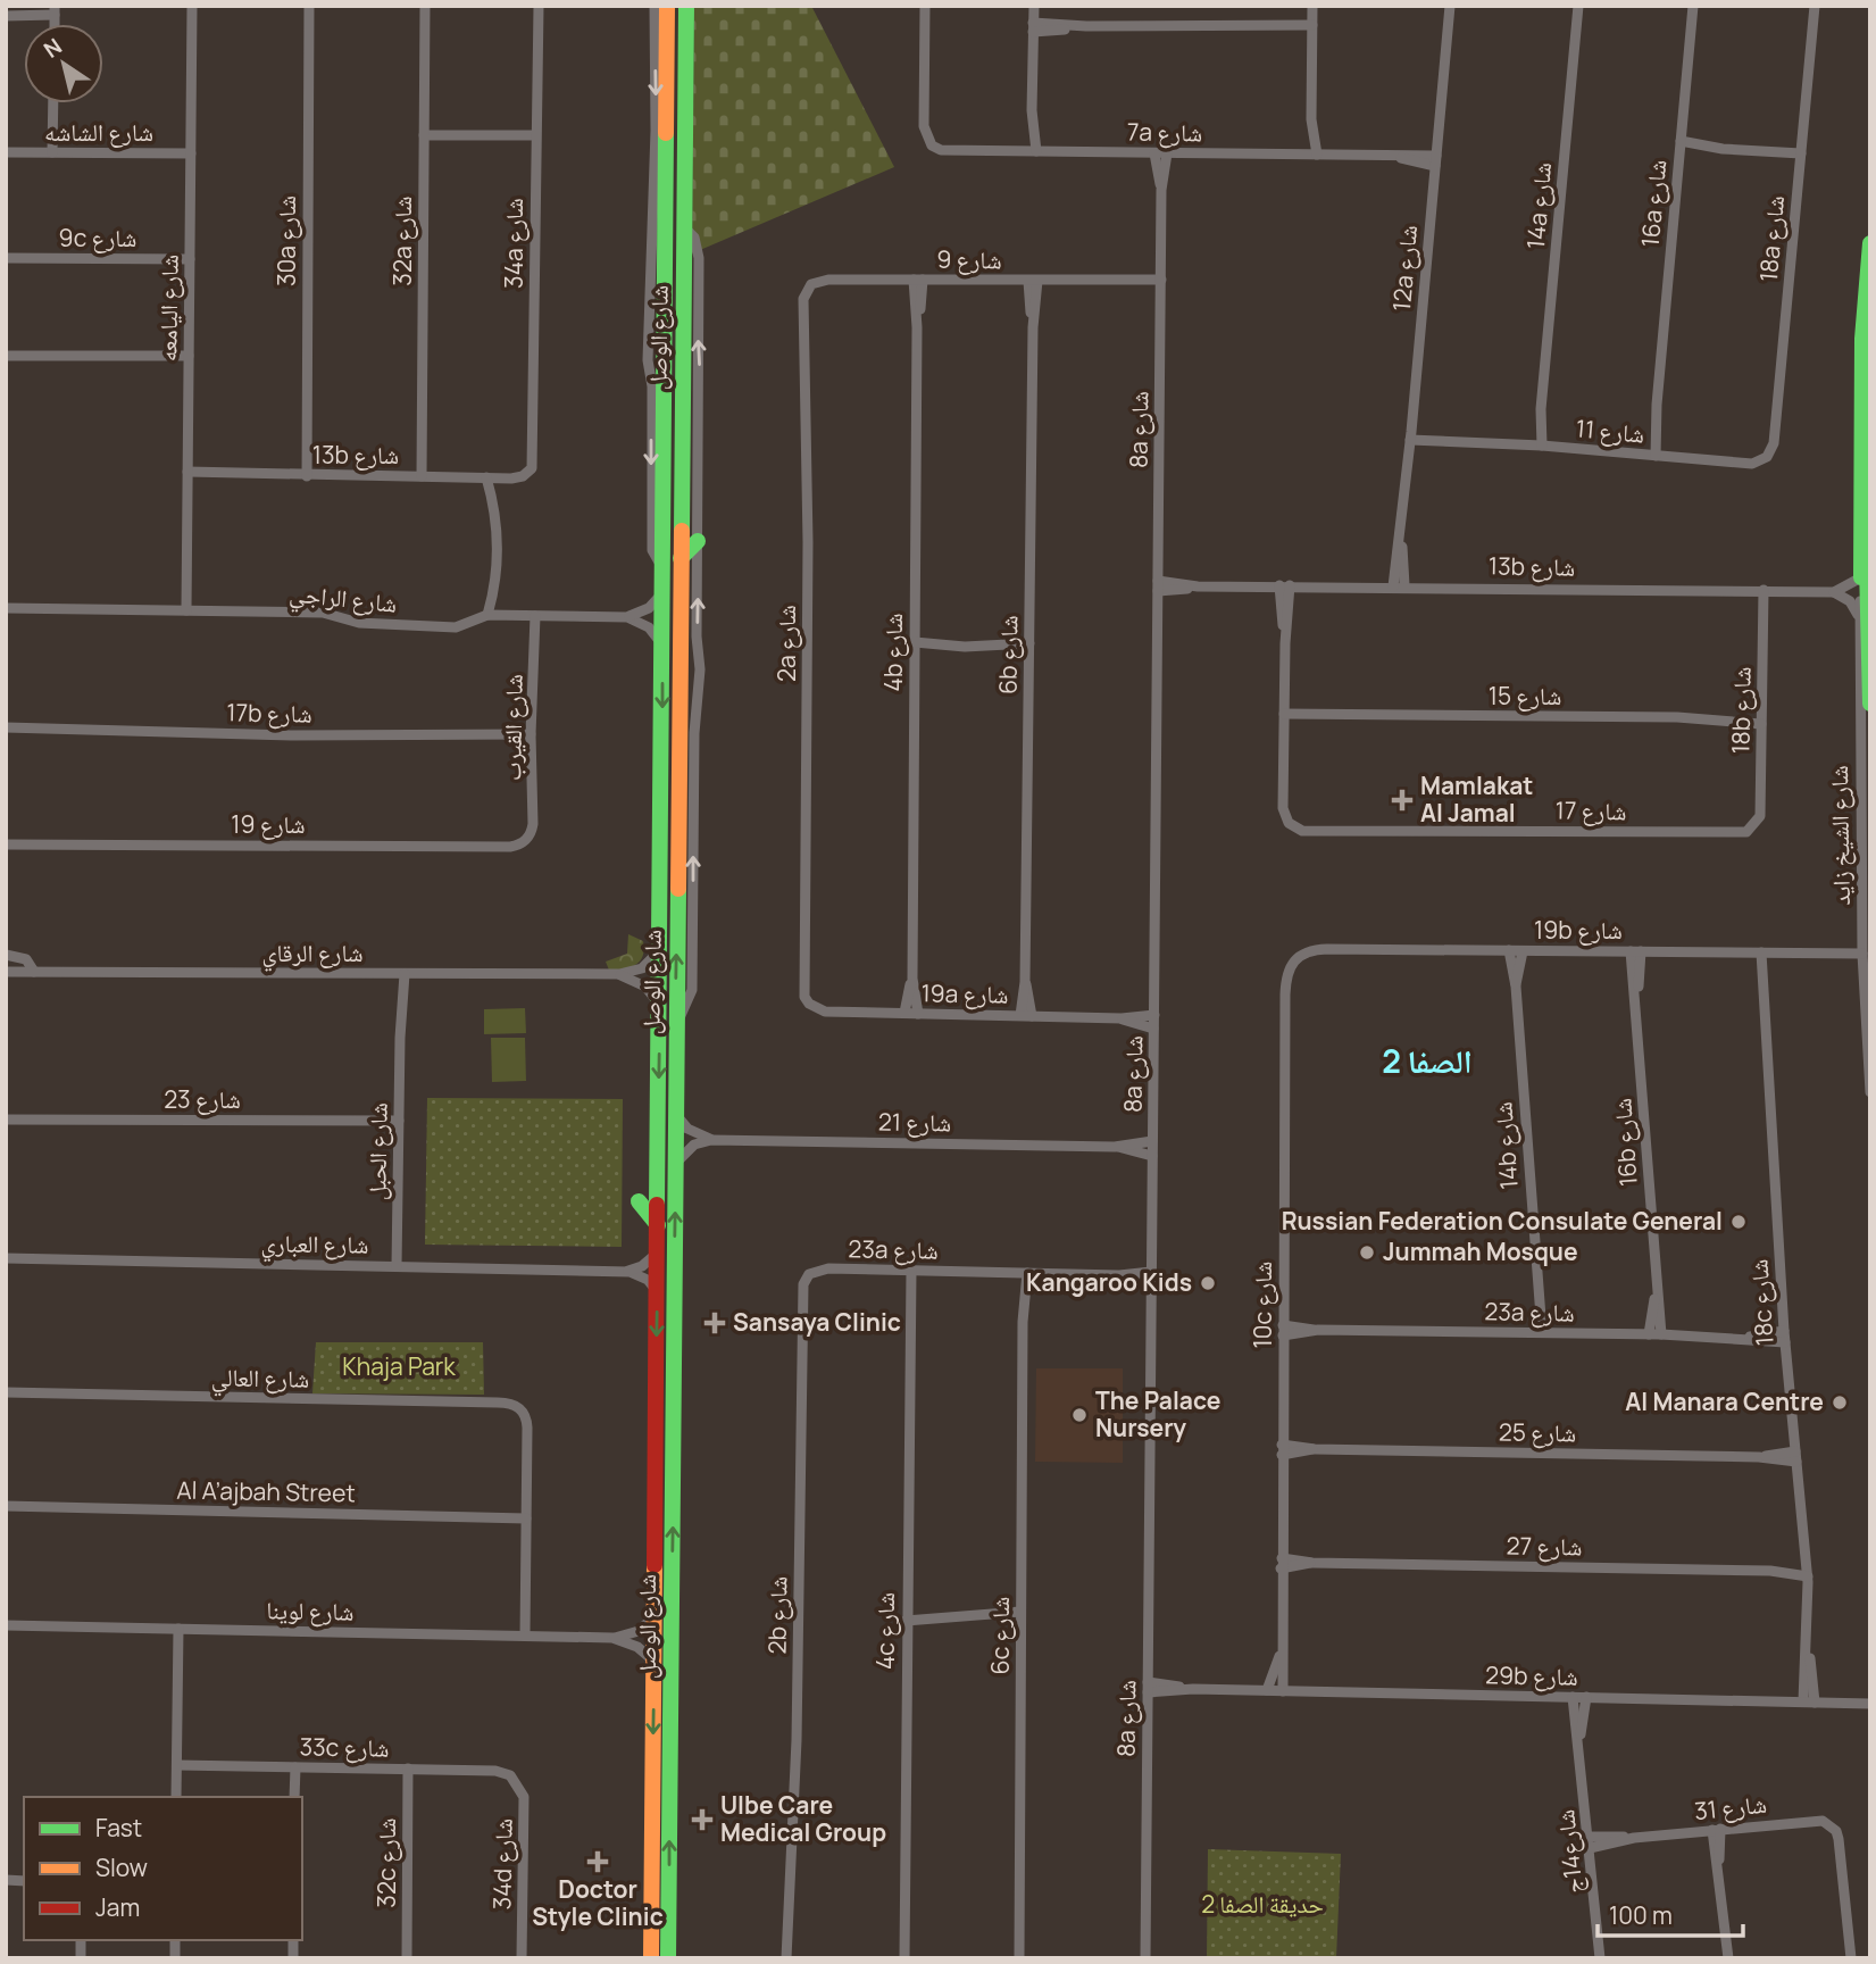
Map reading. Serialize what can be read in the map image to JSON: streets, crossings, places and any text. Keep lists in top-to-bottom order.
{
  "streets": {
    "main road": ["شارع الوصل"],
    "street": [
      "شارع الشاشه",
      "7a شارع",
      "16a شارع",
      "14a شارع",
      "9c شارع",
      "18a شارع",
      "30a شارع",
      "32a شارع",
      "34a شارع",
      "شارع 9",
      "12a شارع",
      "شارع اليامعه",
      "8a شارع",
      "شارع 11",
      "13b شارع",
      "شارع الراجي",
      "2a شارع",
      "4b شارع",
      "6b شارع",
      "شارع 15",
      "18b شارع",
      "17b شارع",
      "شارع القيرب",
      "شارع 17",
      "شارع 19",
      "شارع الشيخ زايد",
      "19b شارع",
      "شارع الرقاي",
      "19a شارع",
      "شارع 23",
      "شارع 21",
      "16b شارع",
      "14b شارع",
      "شارع الحبل",
      "شارع العباري",
      "23a شارع",
      "18c شارع",
      "10c شارع",
      "شارع العالي",
      "شارع 25",
      "Al A’ajbah Street",
      "شارع 27",
      "شارع لوينا",
      "2b شارع",
      "4c شارع",
      "6c شارع",
      "29b شارع",
      "33c شارع",
      "شارع 31",
      "شارع14ج",
      "32c شارع",
      "34d شارع"
    ]
  },
  "crossings": [
    ["شارع الشاشه", "شارع اليامعه"],
    ["7a شارع", "12a شارع"],
    ["7a شارع", "8a شارع"],
    ["16a شارع", "شارع 11"],
    ["14a شارع", "شارع 11"],
    ["9c شارع", "شارع اليامعه"],
    ["18a شارع", "شارع 11"],
    ["30a شارع", "13b شارع"],
    ["32a شارع", "13b شارع"],
    ["34a شارع", "13b شارع"],
    ["شارع 9", "8a شارع"],
    ["شارع 9", "2a شارع"],
    ["شارع 9", "4b شارع"],
    ["شارع 9", "6b شارع"],
    ["12a شارع", "شارع 11"],
    ["12a شارع", "13b شارع"],
    ["شارع اليامعه", "13b شارع"],
    ["شارع اليامعه", "شارع الراجي"],
    ["شارع الوصل", "شارع الرقاي"],
    ["شارع الوصل", "شارع العباري"],
    ["شارع الوصل", "شارع لوينا"],
    ["8a شارع", "13b شارع"],
    ["8a شارع", "19a شارع"],
    ["8a شارع", "شارع 21"],
    ["8a شارع", "23a شارع"],
    ["8a شارع", "29b شارع"],
    ["13b شارع", "18b شارع"],
    ["شارع الراجي", "شارع القيرب"],
    ["2a شارع", "19a شارع"],
    ["4b شارع", "19a شارع"],
    ["6b شارع", "19a شارع"],
    ["شارع 15", "18b شارع"],
    ["شارع 15", "شارع 17"],
    ["18b شارع", "شارع 17"],
    ["17b شارع", "شارع القيرب"],
    ["شارع القيرب", "شارع 19"],
    ["شارع الشيخ زايد", "19b شارع"],
    ["19b شارع", "16b شارع"],
    ["19b شارع", "14b شارع"],
    ["19b شارع", "18c شارع"],
    ["19b شارع", "10c شارع"],
    ["شارع الرقاي", "شارع الحبل"],
    ["شارع 23", "شارع الحبل"],
    ["16b شارع", "23a شارع"],
    ["14b شارع", "23a شارع"],
    ["شارع الحبل", "شارع العباري"],
    ["23a شارع", "18c شارع"],
    ["23a شارع", "10c شارع"],
    ["23a شارع", "2b شارع"],
    ["23a شارع", "4c شارع"],
    ["23a شارع", "6c شارع"],
    ["18c شارع", "شارع 25"],
    ["18c شارع", "شارع 27"],
    ["18c شارع", "29b شارع"],
    ["10c شارع", "شارع 25"],
    ["10c شارع", "شارع 27"],
    ["10c شارع", "29b شارع"],
    ["شارع العالي", "Al A’ajbah Street"],
    ["شارع العالي", "شارع لوينا"],
    ["29b شارع", "شارع14ج"],
    ["33c شارع", "32c شارع"],
    ["33c شارع", "34d شارع"],
    ["شارع 31", "شارع14ج"]
  ],
  "districts": ["الصفا 2"],
  "parks": ["Khaja Park", "حديقة الصفا 2"],
  "places": {
    "health": [
      "Mamlakat Al Jamal",
      "Sansaya Clinic",
      "Ulbe Care Medical Group",
      "Doctor Style Clinic"
    ],
    "other": [
      "Russian Federation Consulate General",
      "Jummah Mosque",
      "Kangaroo Kids",
      "Al Manara Centre",
      "The Palace Nursery"
    ]
  },
  "legend": ["Fast", "Slow", "Jam"],
  "scale_bar": "100 m",
  "north": "top left"
}
